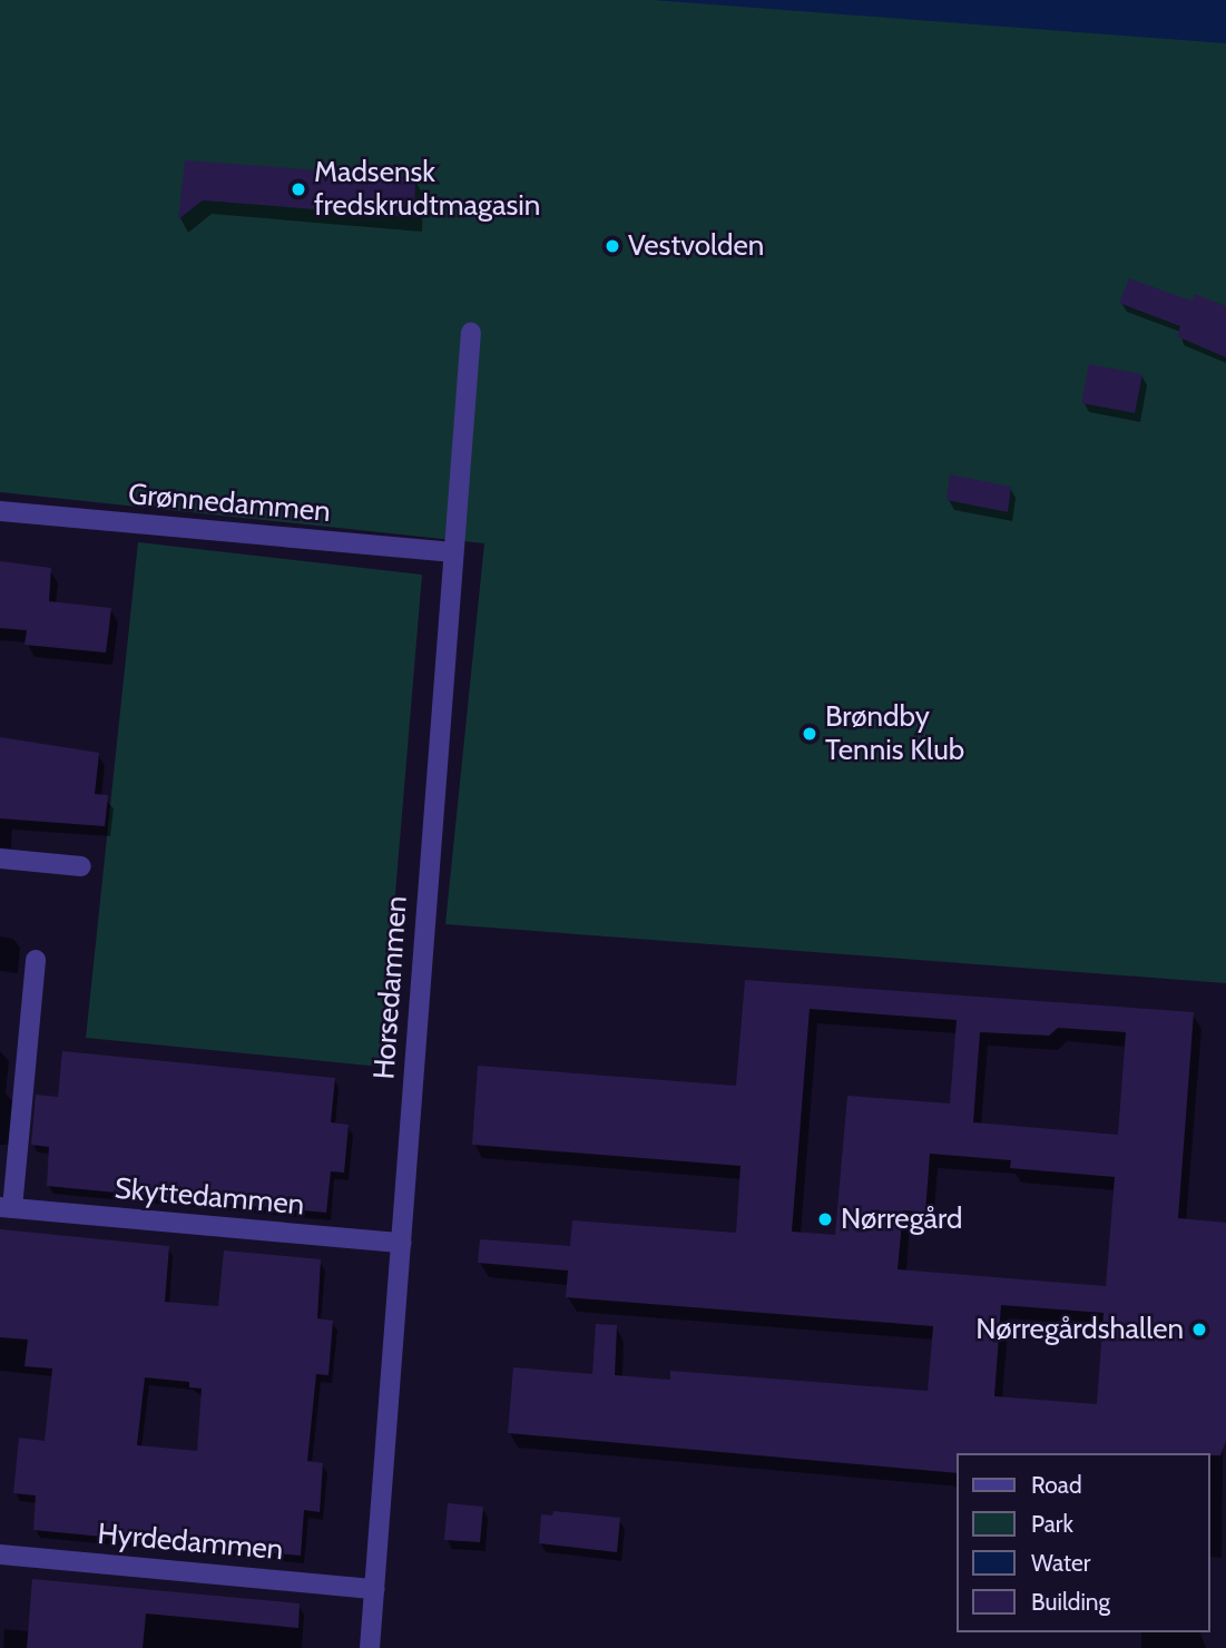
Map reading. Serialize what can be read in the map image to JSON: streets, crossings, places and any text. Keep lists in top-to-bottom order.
{
  "streets": {
    "street": [
      "Grønnedammen",
      "Horsedammen",
      "Skyttedammen",
      "Hyrdedammen"
    ]
  },
  "crossings": [
    ["Grønnedammen", "Horsedammen"],
    ["Horsedammen", "Skyttedammen"],
    ["Horsedammen", "Hyrdedammen"]
  ],
  "places": [
    "Madsensk fredskrudtmagasin",
    "Vestvolden",
    "Brøndby Tennis Klub",
    "Nørregård",
    "Nørregårdshallen"
  ],
  "legend": [
    "Road",
    "Park",
    "Water",
    "Building"
  ]
}
